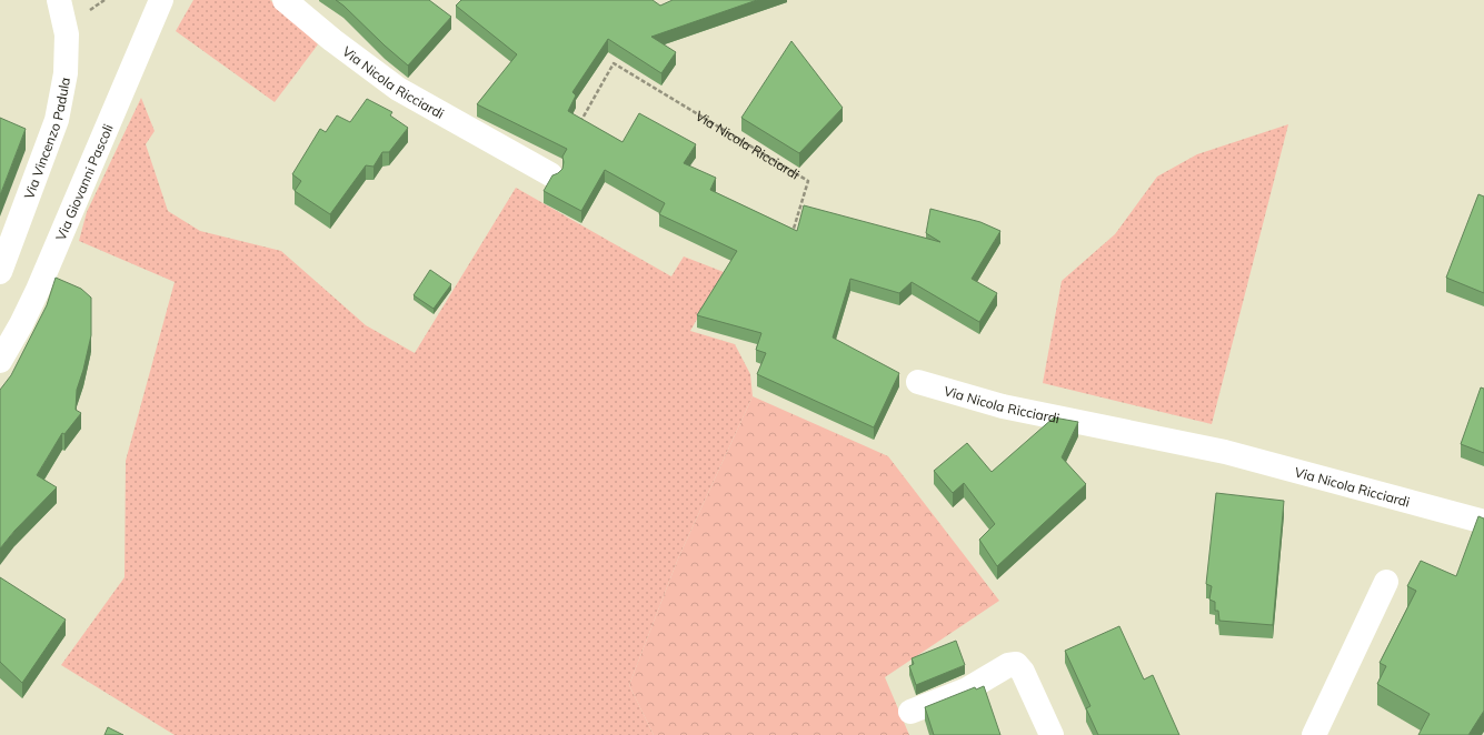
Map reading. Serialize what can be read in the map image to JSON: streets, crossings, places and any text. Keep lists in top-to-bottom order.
{
  "streets": {
    "street": ["Via Nicola Ricciardi", "Via Vincenzo Padula", "Via Giovanni Pascoli"]
  }
}
